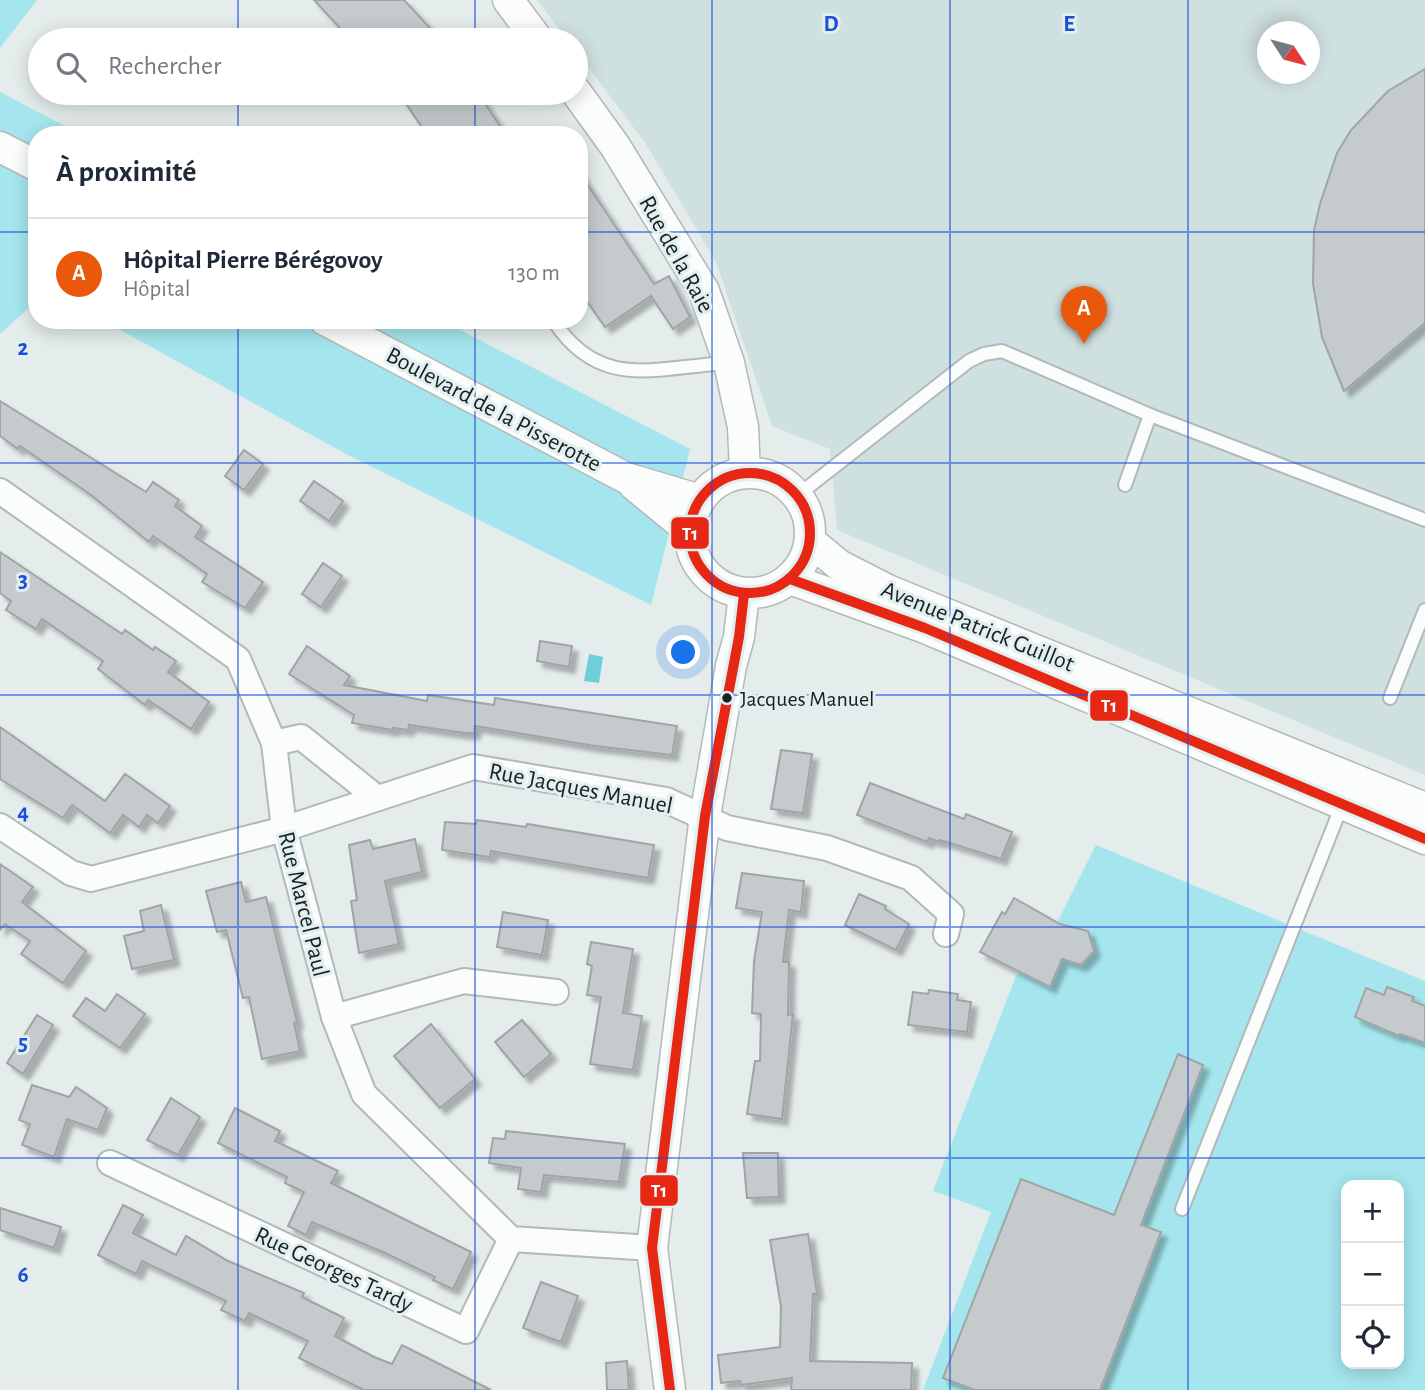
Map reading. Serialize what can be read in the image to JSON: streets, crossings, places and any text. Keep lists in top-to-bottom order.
{
  "streets": {
    "street": [
      "Rue de la Raie",
      "Boulevard de la Pisserotte",
      "Avenue Patrick Guillot",
      "Rue Jacques Manuel",
      "Rue Marcel Paul",
      "Rue Georges Tardy"
    ]
  },
  "crossings": [
    ["Rue de la Raie", "Boulevard de la Pisserotte"],
    ["Rue de la Raie", "Avenue Patrick Guillot"],
    ["Boulevard de la Pisserotte", "Avenue Patrick Guillot"],
    ["Rue Jacques Manuel", "Rue Marcel Paul"],
    ["Rue Marcel Paul", "Rue Georges Tardy"]
  ],
  "places": ["Jacques Manuel"],
  "lines": ["transit line T1"],
  "north": "bottom right",
  "page": {
    "search": "Rechercher",
    "heading": "À proximité",
    "list": [
      {
        "mark": "A",
        "name": "Hôpital Pierre Bérégovoy",
        "note": "Hôpital",
        "value": "130 m"
      }
    ],
    "pins": "A",
    "map_buttons": ["+", "−"]
  },
  "grid": {
    "columns": ["D", "E"],
    "rows": [
      "2",
      "3",
      "4",
      "5",
      "6"
    ]
  }
}
